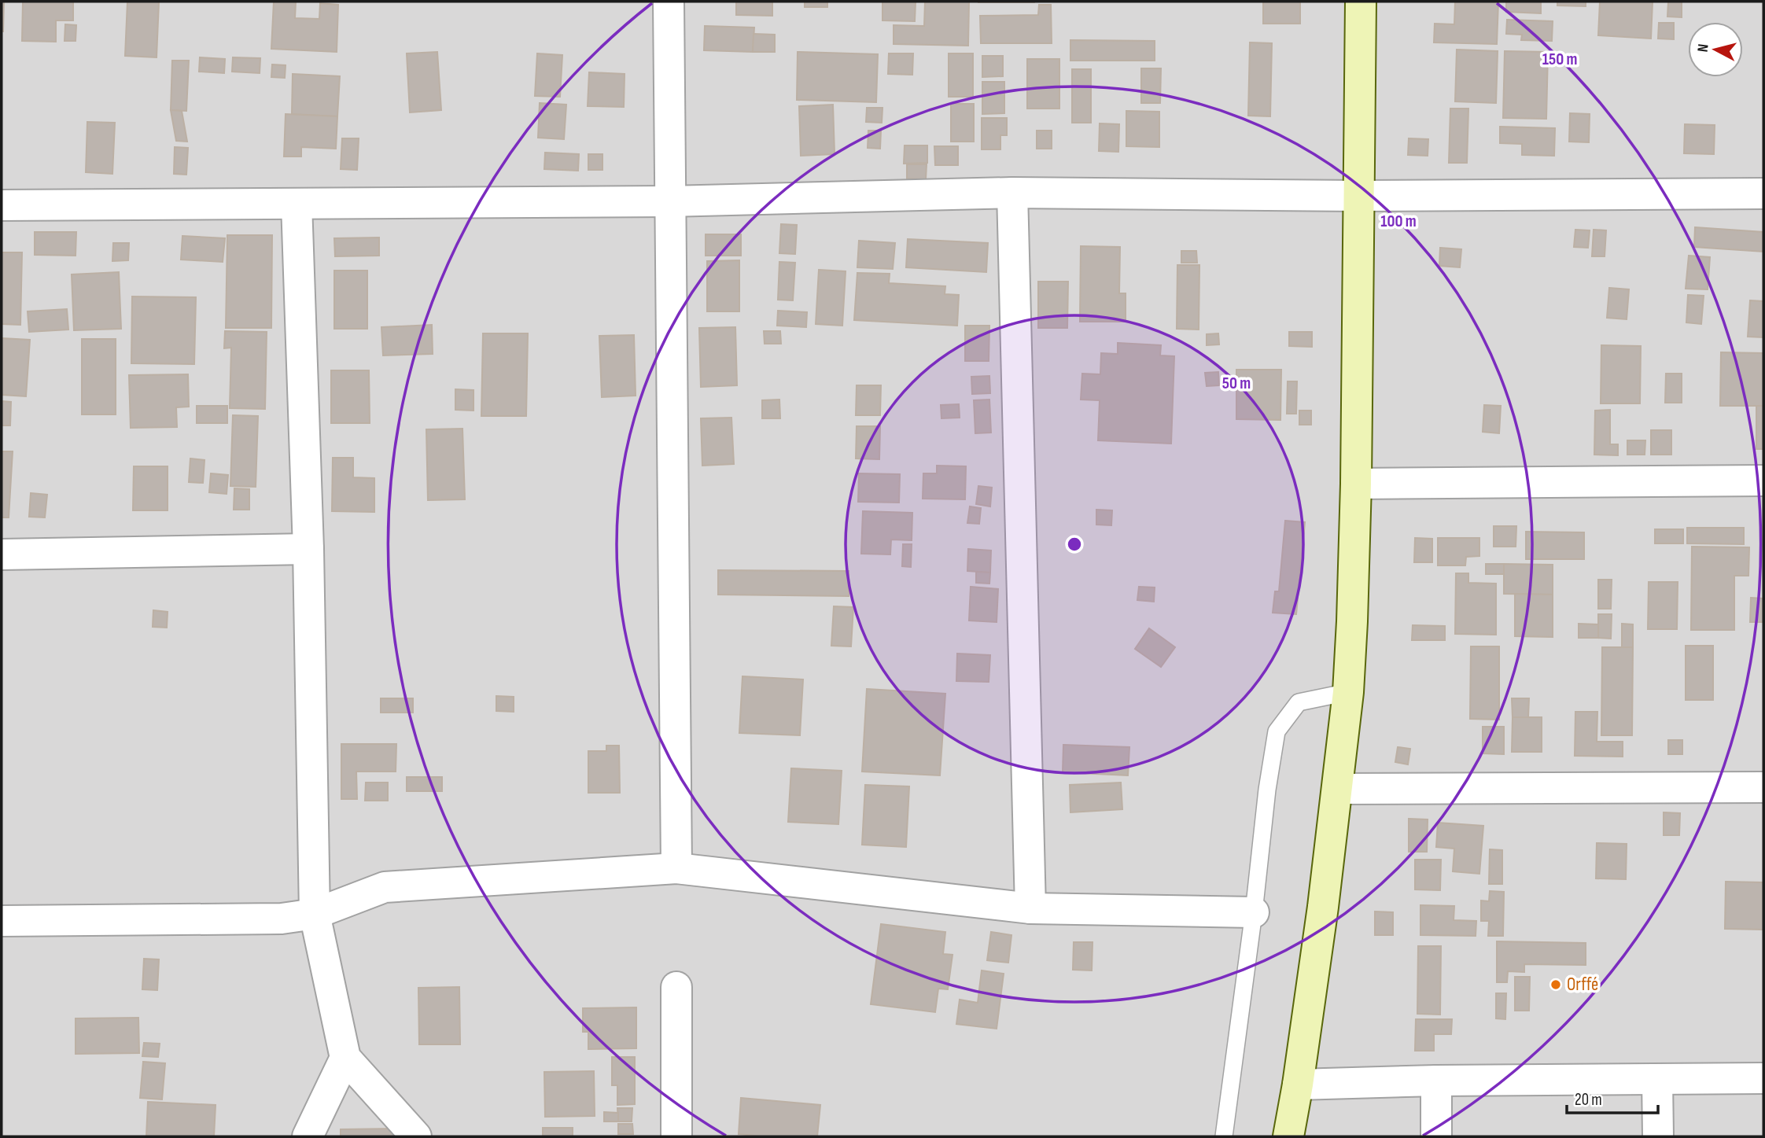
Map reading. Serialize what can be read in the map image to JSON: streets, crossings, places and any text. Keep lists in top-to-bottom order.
{
  "places": ["Orffé"],
  "scale_bar": "20 m",
  "north": "left",
  "rings": ["150 m", "100 m", "50 m"]
}
